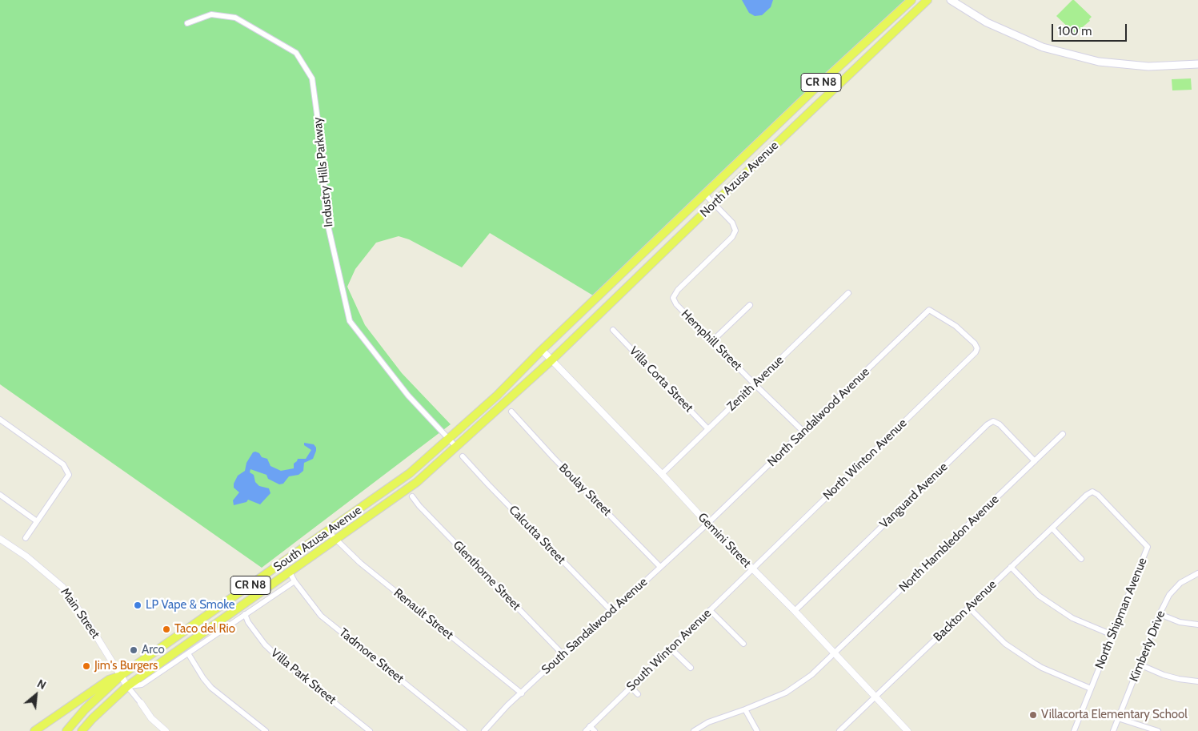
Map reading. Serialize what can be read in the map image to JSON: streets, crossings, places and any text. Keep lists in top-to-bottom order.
{
  "streets": {
    "main road": ["CR N8", "North Azusa Avenue", "South Azusa Avenue"],
    "street": [
      "Industry Hills Parkway",
      "Hemphill Street",
      "Villa Corta Street",
      "Zenith Avenue",
      "North Sandalwood Avenue",
      "North Winton Avenue",
      "Boulay Street",
      "Vanguard Avenue",
      "Calcutta Street",
      "Gemini Street",
      "North Hambledon Avenue",
      "Glenthorne Street",
      "Backton Avenue",
      "Main Street",
      "North Shipman Avenue",
      "Renault Street",
      "South Sandalwood Avenue",
      "Kimberly Drive",
      "South Winton Avenue",
      "Tadmore Street",
      "Villa Park Street"
    ]
  },
  "crossings": [
    ["Industry Hills Parkway", "South Azusa Avenue"],
    ["North Azusa Avenue", "Hemphill Street"],
    ["North Azusa Avenue", "South Azusa Avenue"],
    ["North Azusa Avenue", "Gemini Street"],
    ["Hemphill Street", "Zenith Avenue"],
    ["Hemphill Street", "North Sandalwood Avenue"],
    ["Villa Corta Street", "Zenith Avenue"],
    ["Zenith Avenue", "Gemini Street"],
    ["North Sandalwood Avenue", "North Winton Avenue"],
    ["North Sandalwood Avenue", "Gemini Street"],
    ["North Sandalwood Avenue", "South Sandalwood Avenue"],
    ["North Winton Avenue", "Gemini Street"],
    ["North Winton Avenue", "South Winton Avenue"],
    ["Boulay Street", "South Sandalwood Avenue"],
    ["Vanguard Avenue", "Gemini Street"],
    ["Vanguard Avenue", "North Hambledon Avenue"],
    ["Calcutta Street", "South Sandalwood Avenue"],
    ["South Azusa Avenue", "Gemini Street"],
    ["South Azusa Avenue", "Main Street"],
    ["South Azusa Avenue", "Renault Street"],
    ["South Azusa Avenue", "Tadmore Street"],
    ["Gemini Street", "North Hambledon Avenue"],
    ["Gemini Street", "Backton Avenue"],
    ["Gemini Street", "South Sandalwood Avenue"],
    ["Gemini Street", "South Winton Avenue"],
    ["Glenthorne Street", "South Sandalwood Avenue"],
    ["Backton Avenue", "North Shipman Avenue"],
    ["Renault Street", "South Sandalwood Avenue"]
  ],
  "places": [
    "LP Vape & Smoke",
    "Taco del Rio",
    "Arco",
    "Jim's Burgers",
    "Villacorta Elementary School"
  ],
  "scale_bar": "100 m",
  "north": "top right"
}
